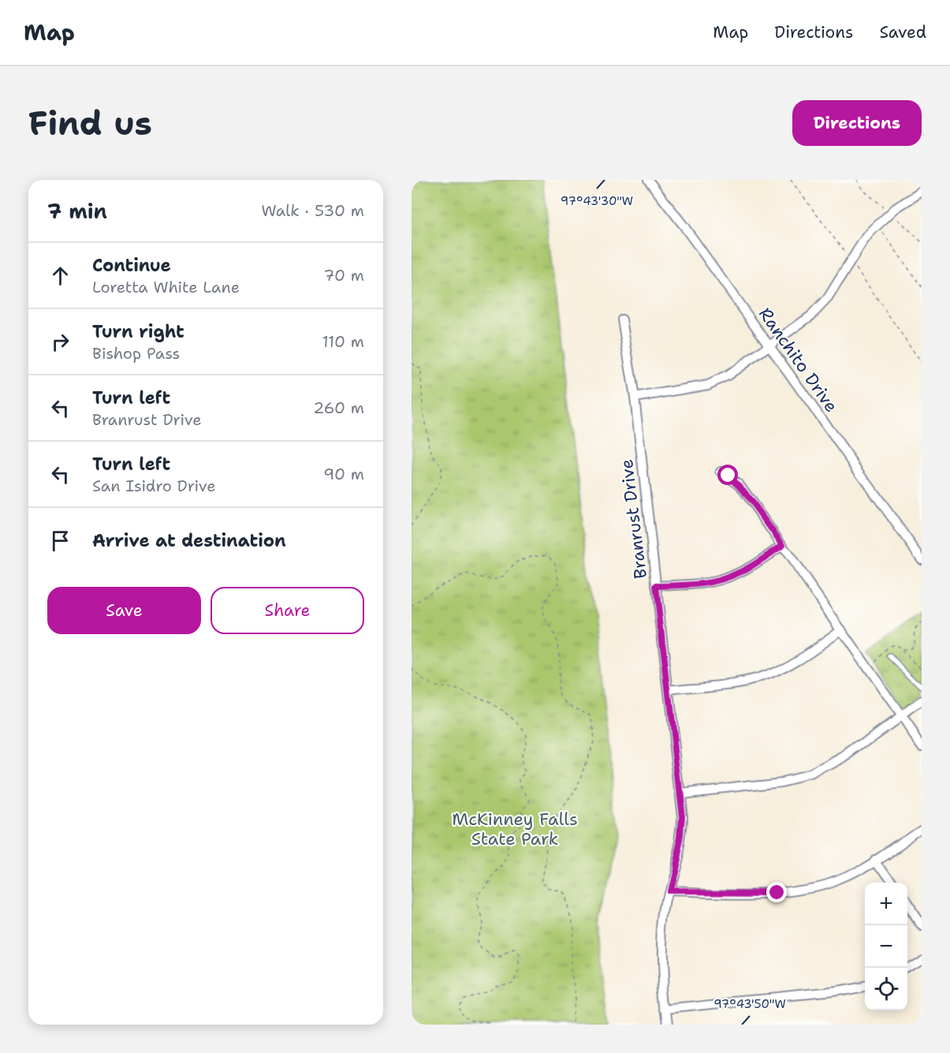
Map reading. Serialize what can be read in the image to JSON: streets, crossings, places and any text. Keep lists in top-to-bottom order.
{
  "streets": {
    "street": ["Ranchito Drive", "Branrust Drive"]
  },
  "parks": ["McKinney Falls State Park"],
  "page": {
    "header": "Map",
    "nav": ["Map", "Directions", "Saved"],
    "buttons": [
      "Directions",
      ["Save", "Share"]
    ],
    "title": "Find us",
    "heading": ["7 min", "Walk · 530 m"],
    "list": [
      ["Continue", "Loretta White Lane", "70 m"],
      ["Turn right", "Bishop Pass", "110 m"],
      ["Turn left", "Branrust Drive", "260 m"],
      ["Turn left", "San Isidro Drive", "90 m"],
      "Arrive at destination"
    ],
    "map_buttons": ["+", "−"]
  },
  "coordinates": ["97°43'30\"W", "97°43'50\"W"]
}
